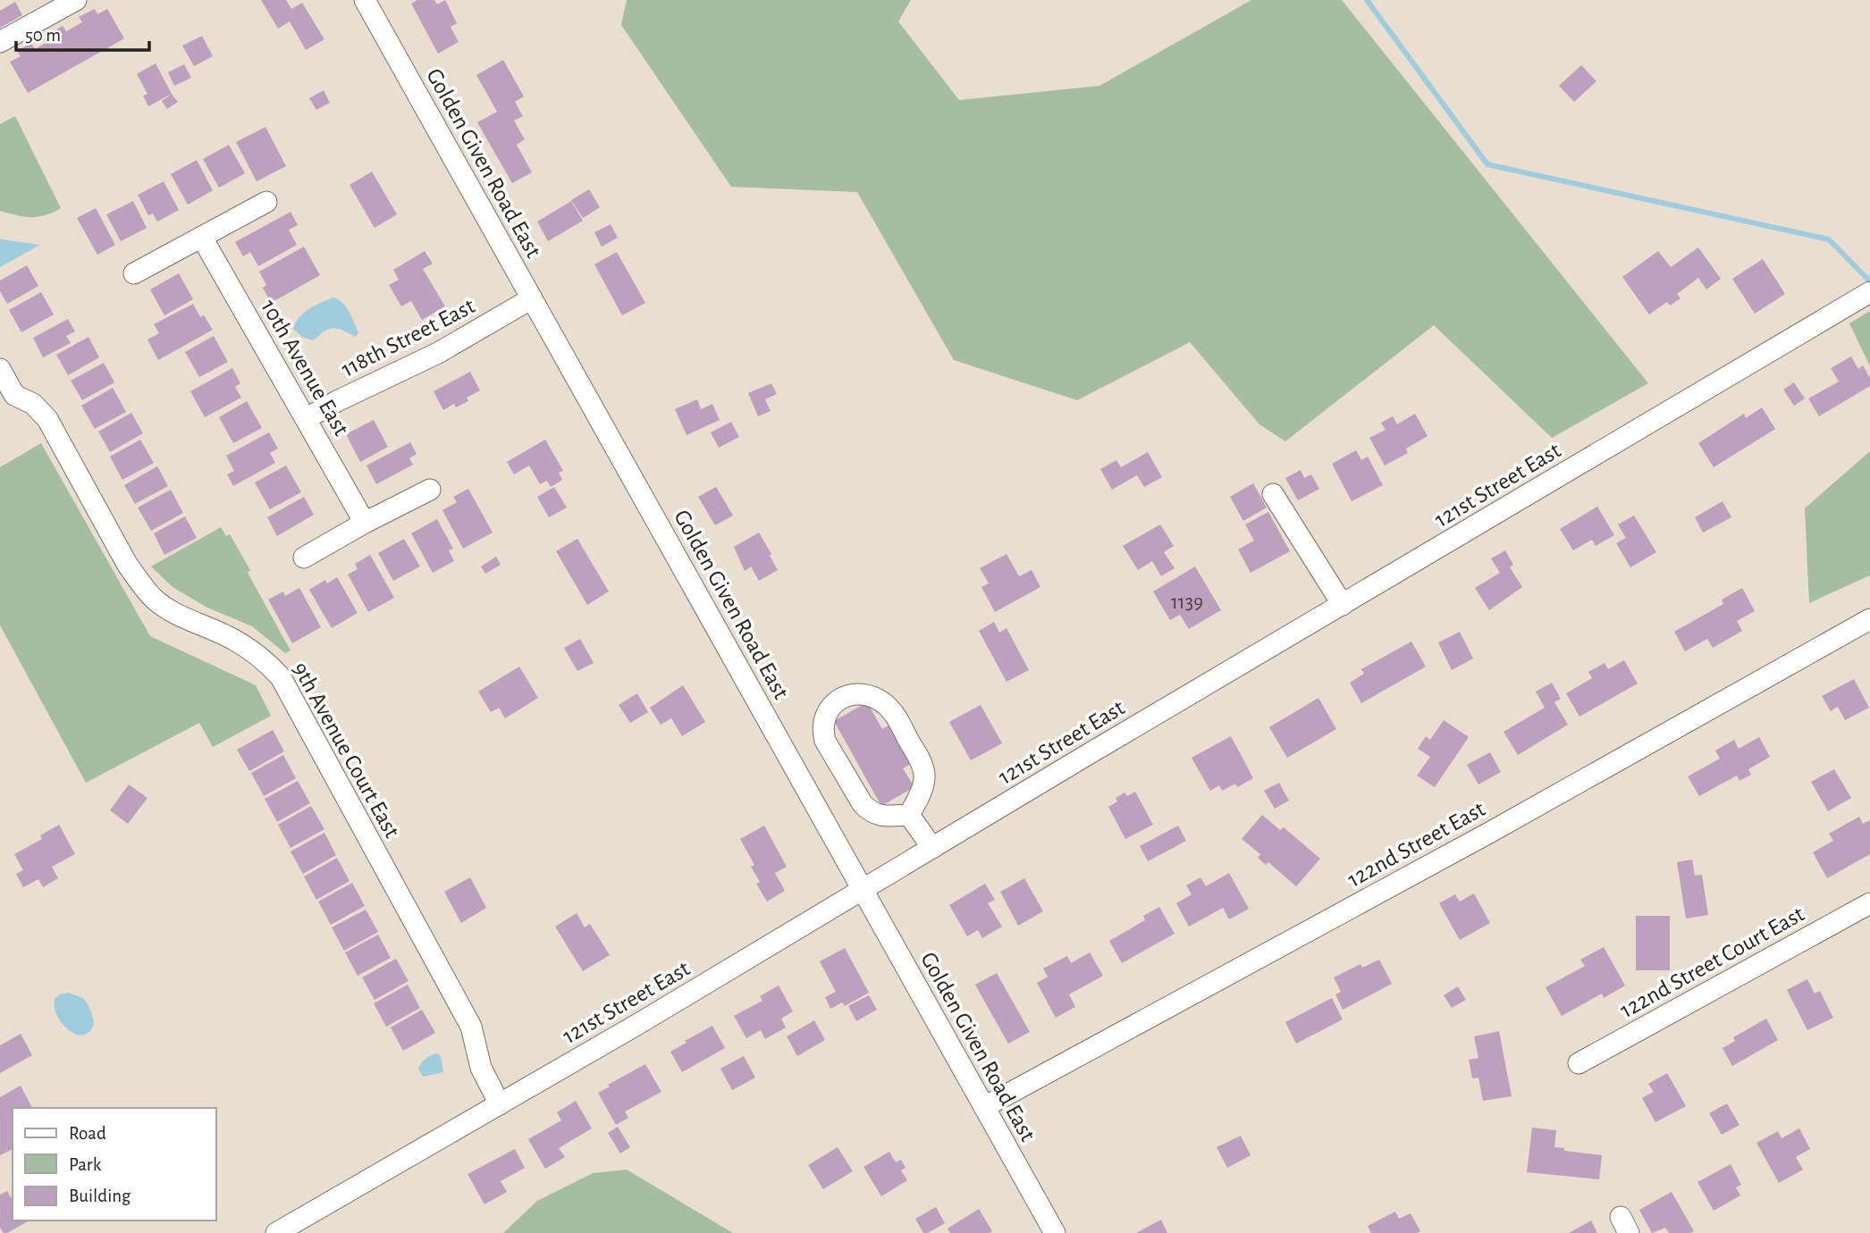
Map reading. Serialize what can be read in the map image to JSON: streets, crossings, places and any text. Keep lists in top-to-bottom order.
{
  "streets": {
    "street": [
      "Golden Given Road East",
      "118th Street East",
      "10th Avenue East",
      "121st Street East",
      "9th Avenue Court East",
      "122nd Street East",
      "122nd Street Court East"
    ]
  },
  "crossings": [
    ["Golden Given Road East", "118th Street East"],
    ["Golden Given Road East", "121st Street East"],
    ["Golden Given Road East", "122nd Street East"],
    ["118th Street East", "10th Avenue East"],
    ["121st Street East", "9th Avenue Court East"]
  ],
  "house_numbers": ["1139"],
  "legend": ["Road", "Park", "Building"],
  "scale_bar": "50 m"
}
